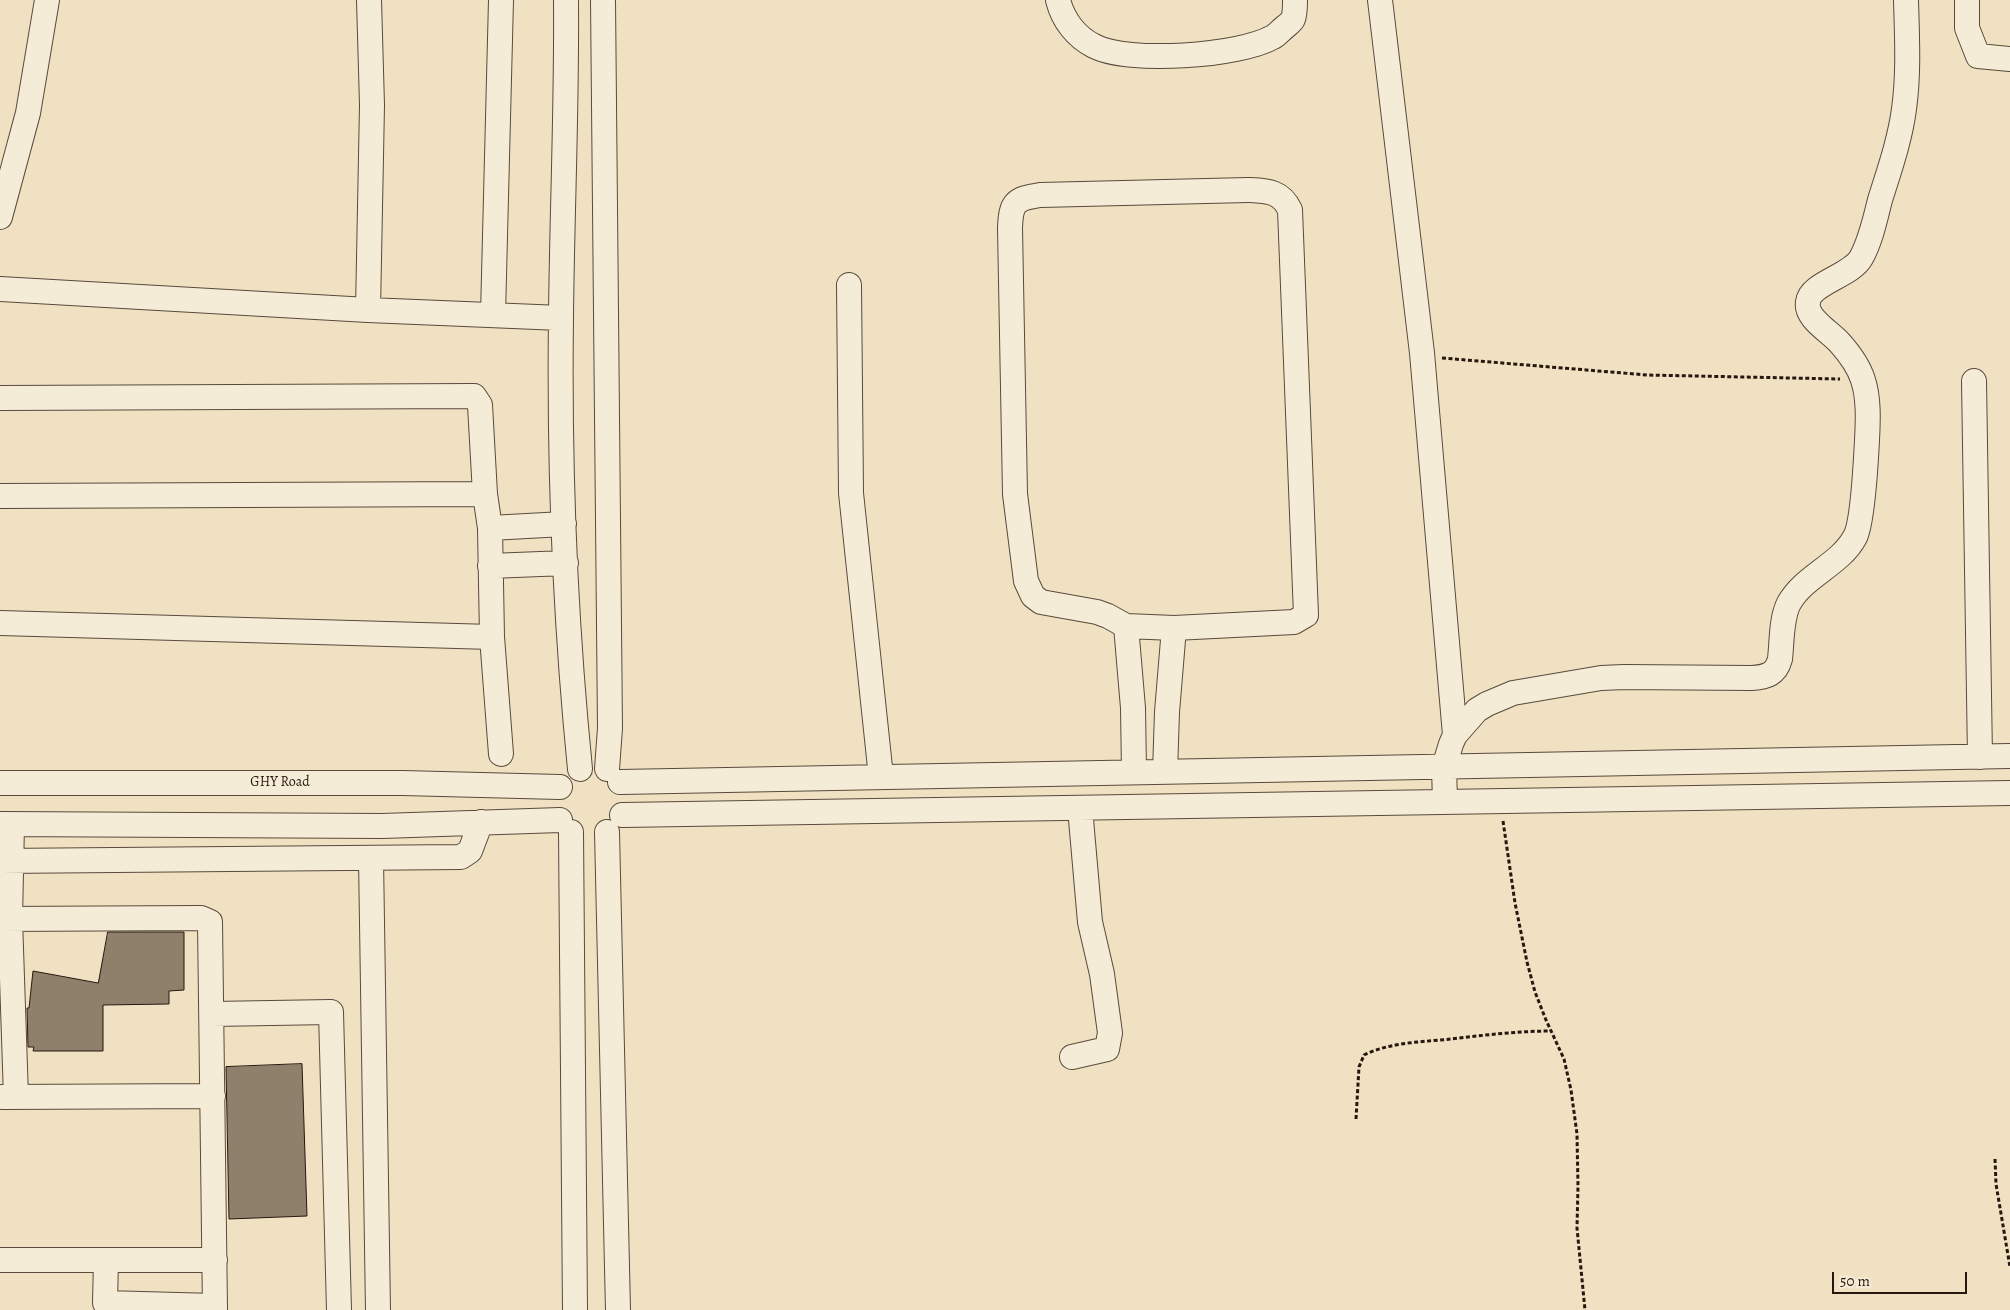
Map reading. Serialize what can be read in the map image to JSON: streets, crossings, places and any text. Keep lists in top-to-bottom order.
{
  "streets": {
    "street": ["GHY Road"]
  },
  "scale_bar": "50 m"
}
